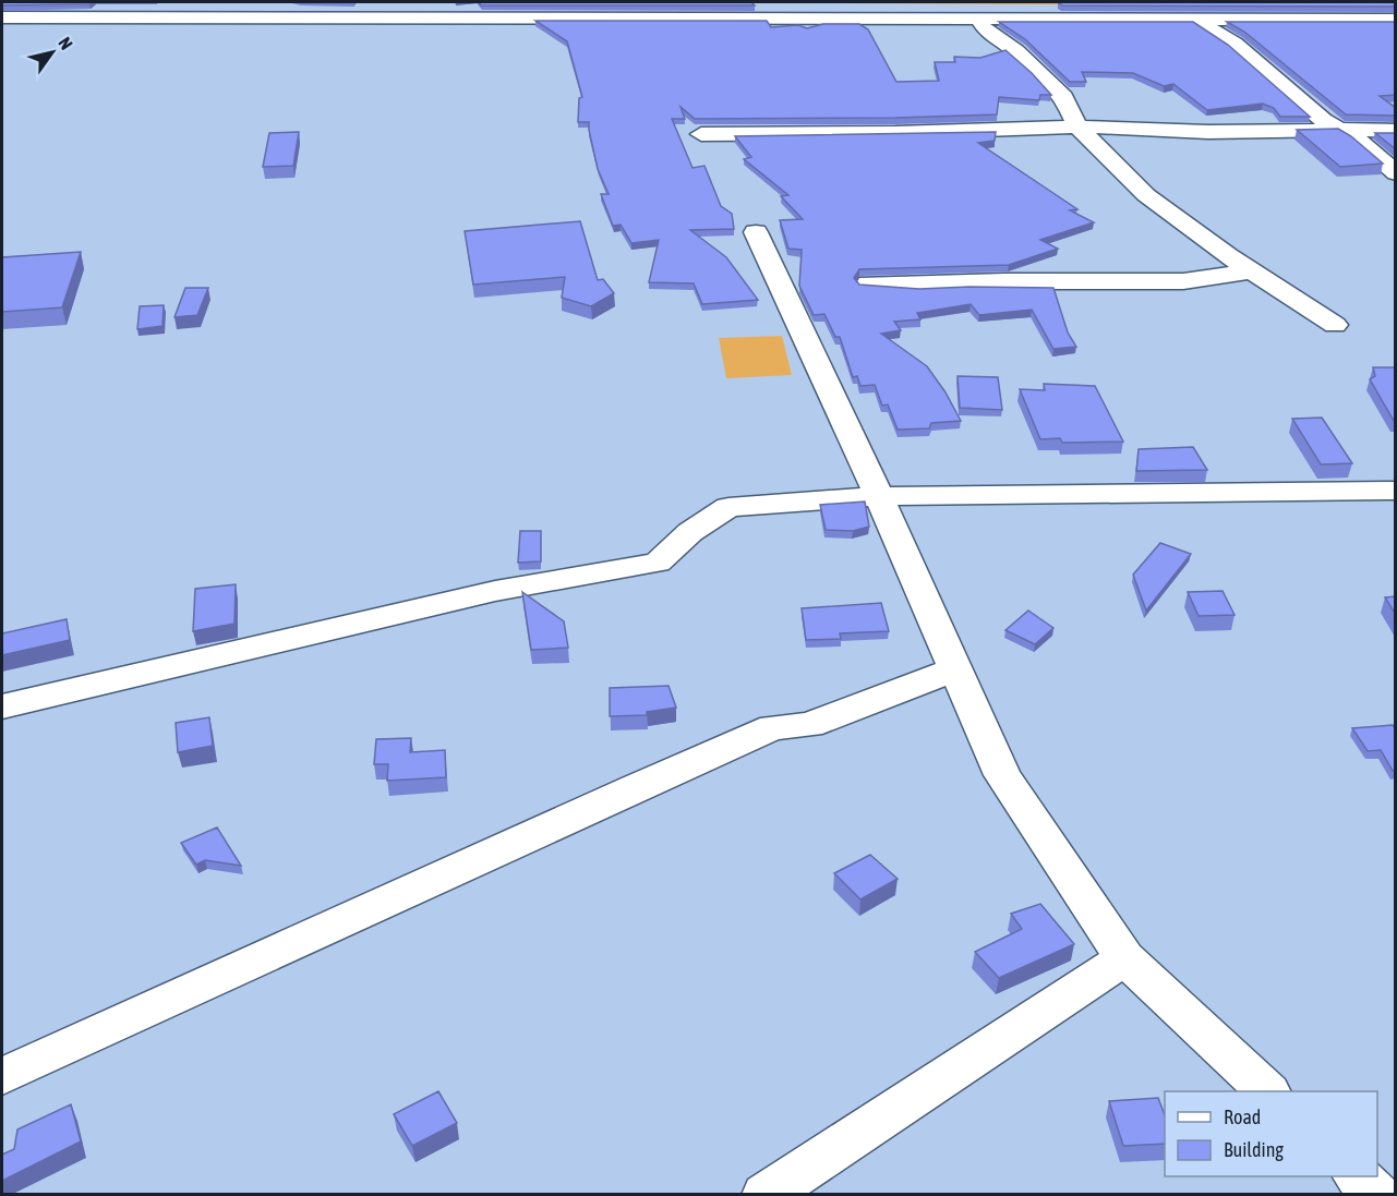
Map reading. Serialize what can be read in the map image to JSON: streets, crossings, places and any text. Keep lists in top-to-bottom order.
{
  "legend": ["Road", "Building"],
  "north": "top right"
}
